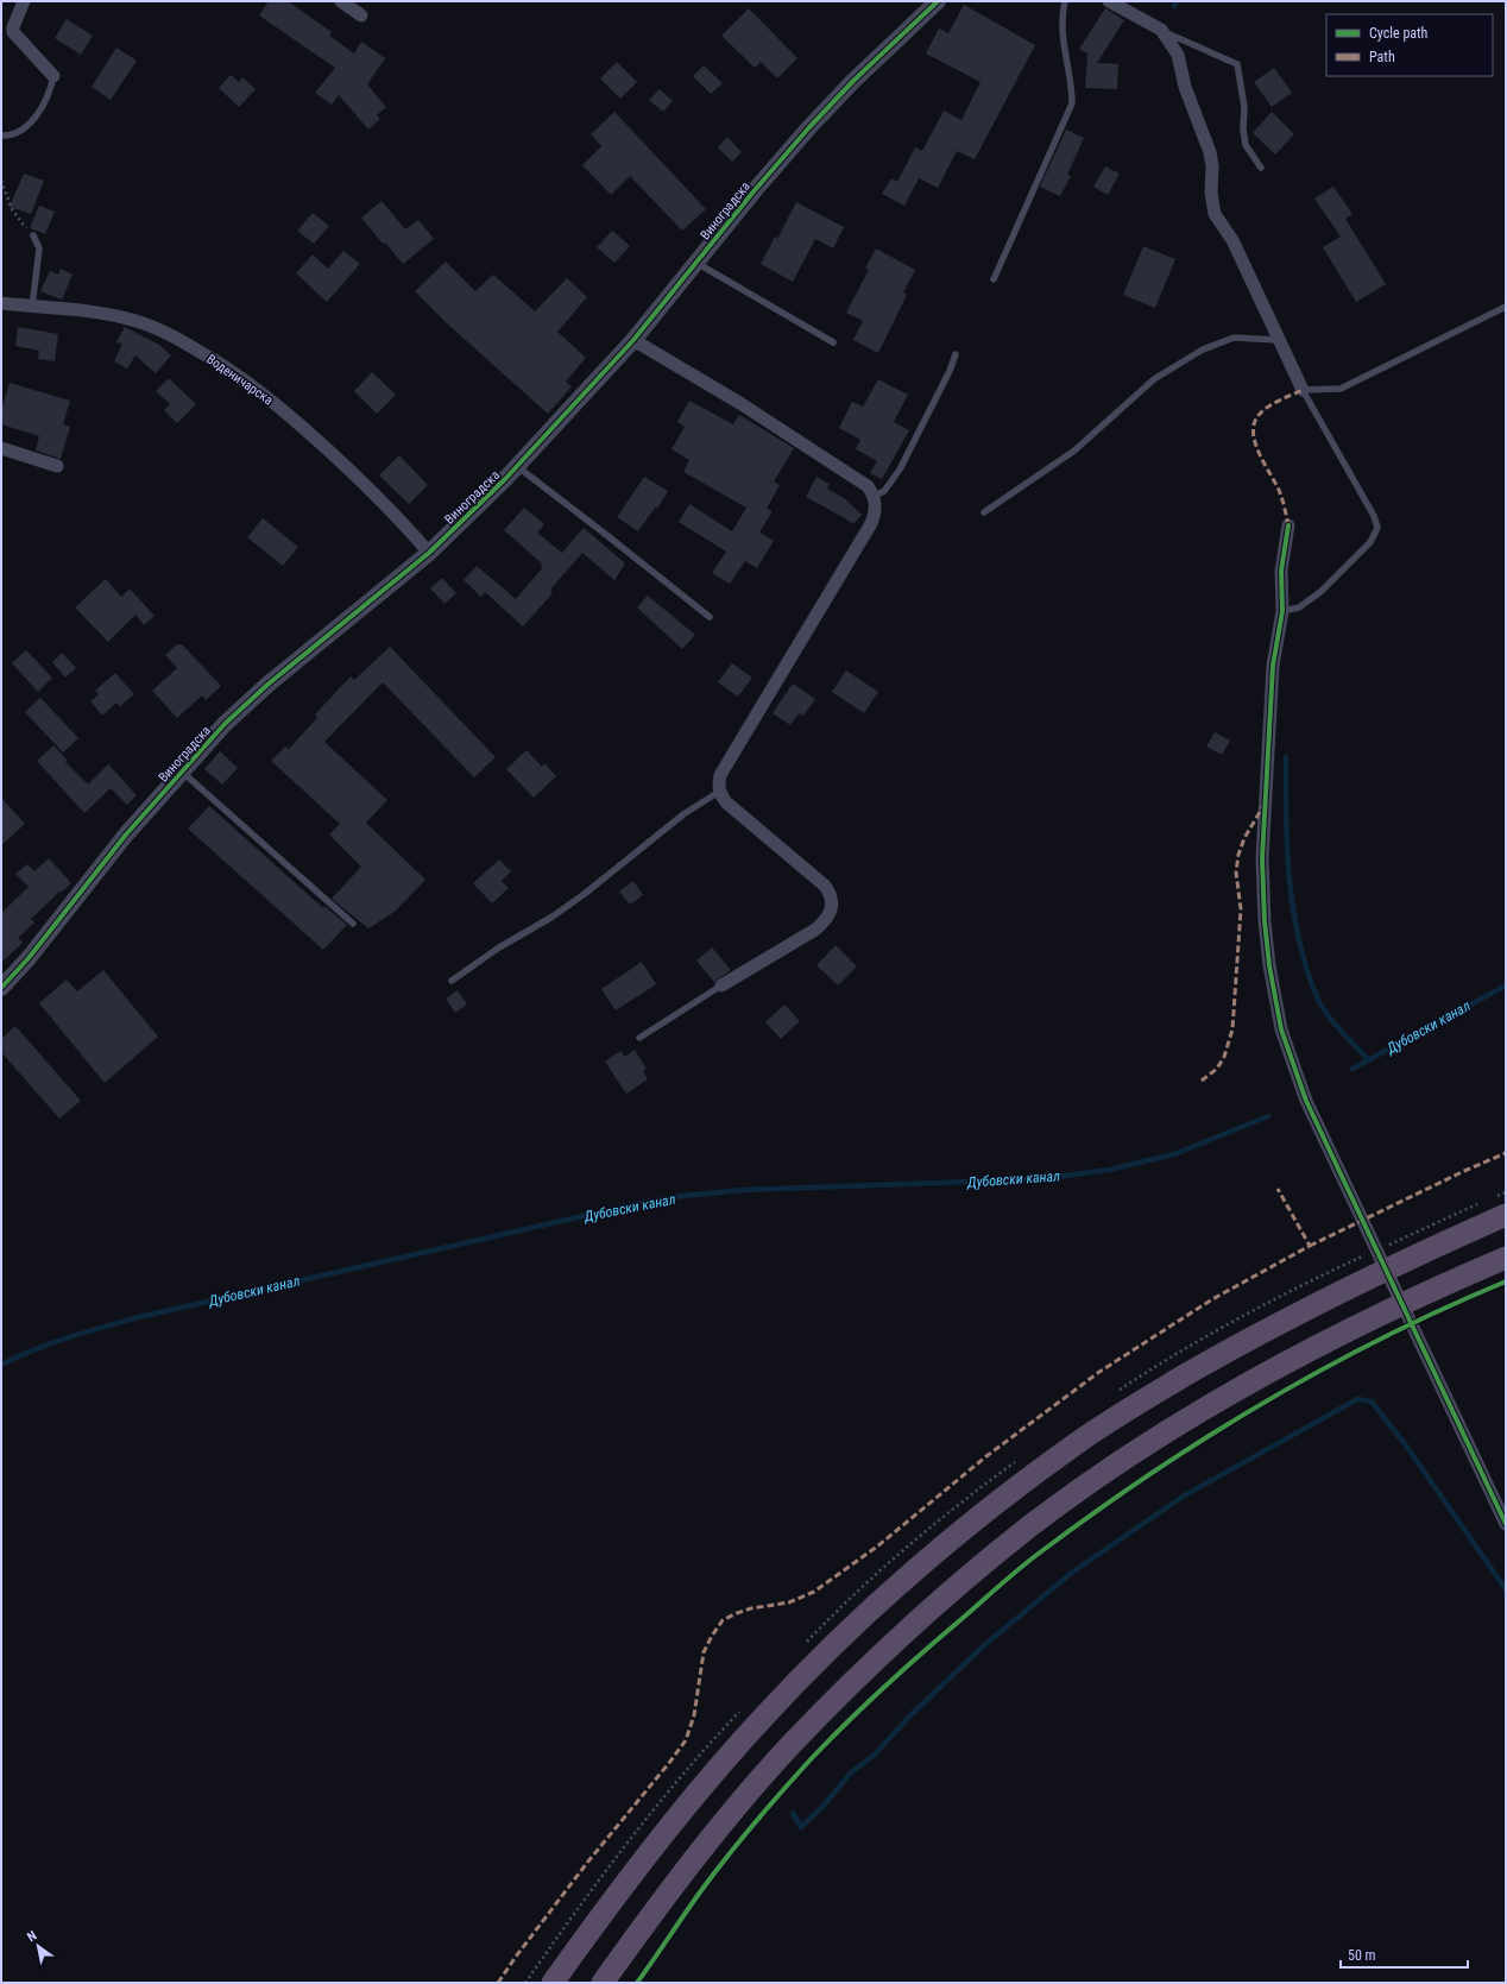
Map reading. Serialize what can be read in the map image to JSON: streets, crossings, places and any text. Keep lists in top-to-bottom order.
{
  "streets": {
    "street": ["Виноградска", "Воденичарска"]
  },
  "crossings": [
    ["Виноградска", "Воденичарска"]
  ],
  "water": ["Дубовски канал"],
  "legend": ["Cycle path", "Path"],
  "scale_bar": "50 m",
  "north": "top left"
}
